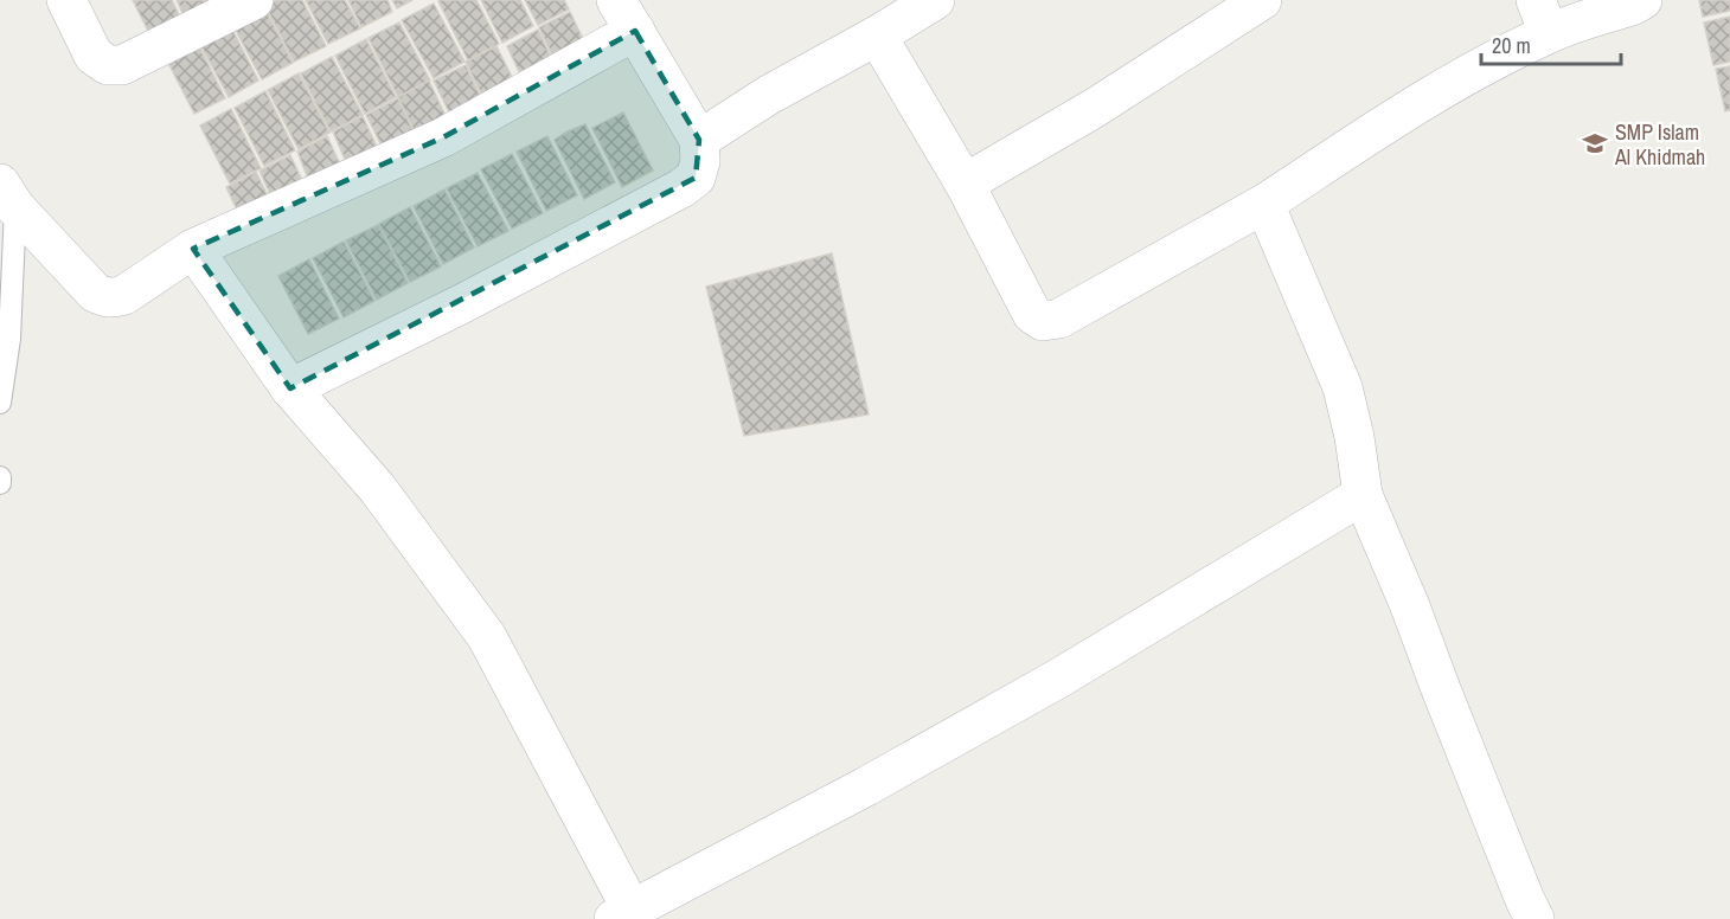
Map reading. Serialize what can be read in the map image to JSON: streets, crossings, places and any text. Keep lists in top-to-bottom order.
{
  "places": {
    "school or university": ["SMP Islam Al Khidmah"]
  },
  "scale_bar": "20 m"
}
